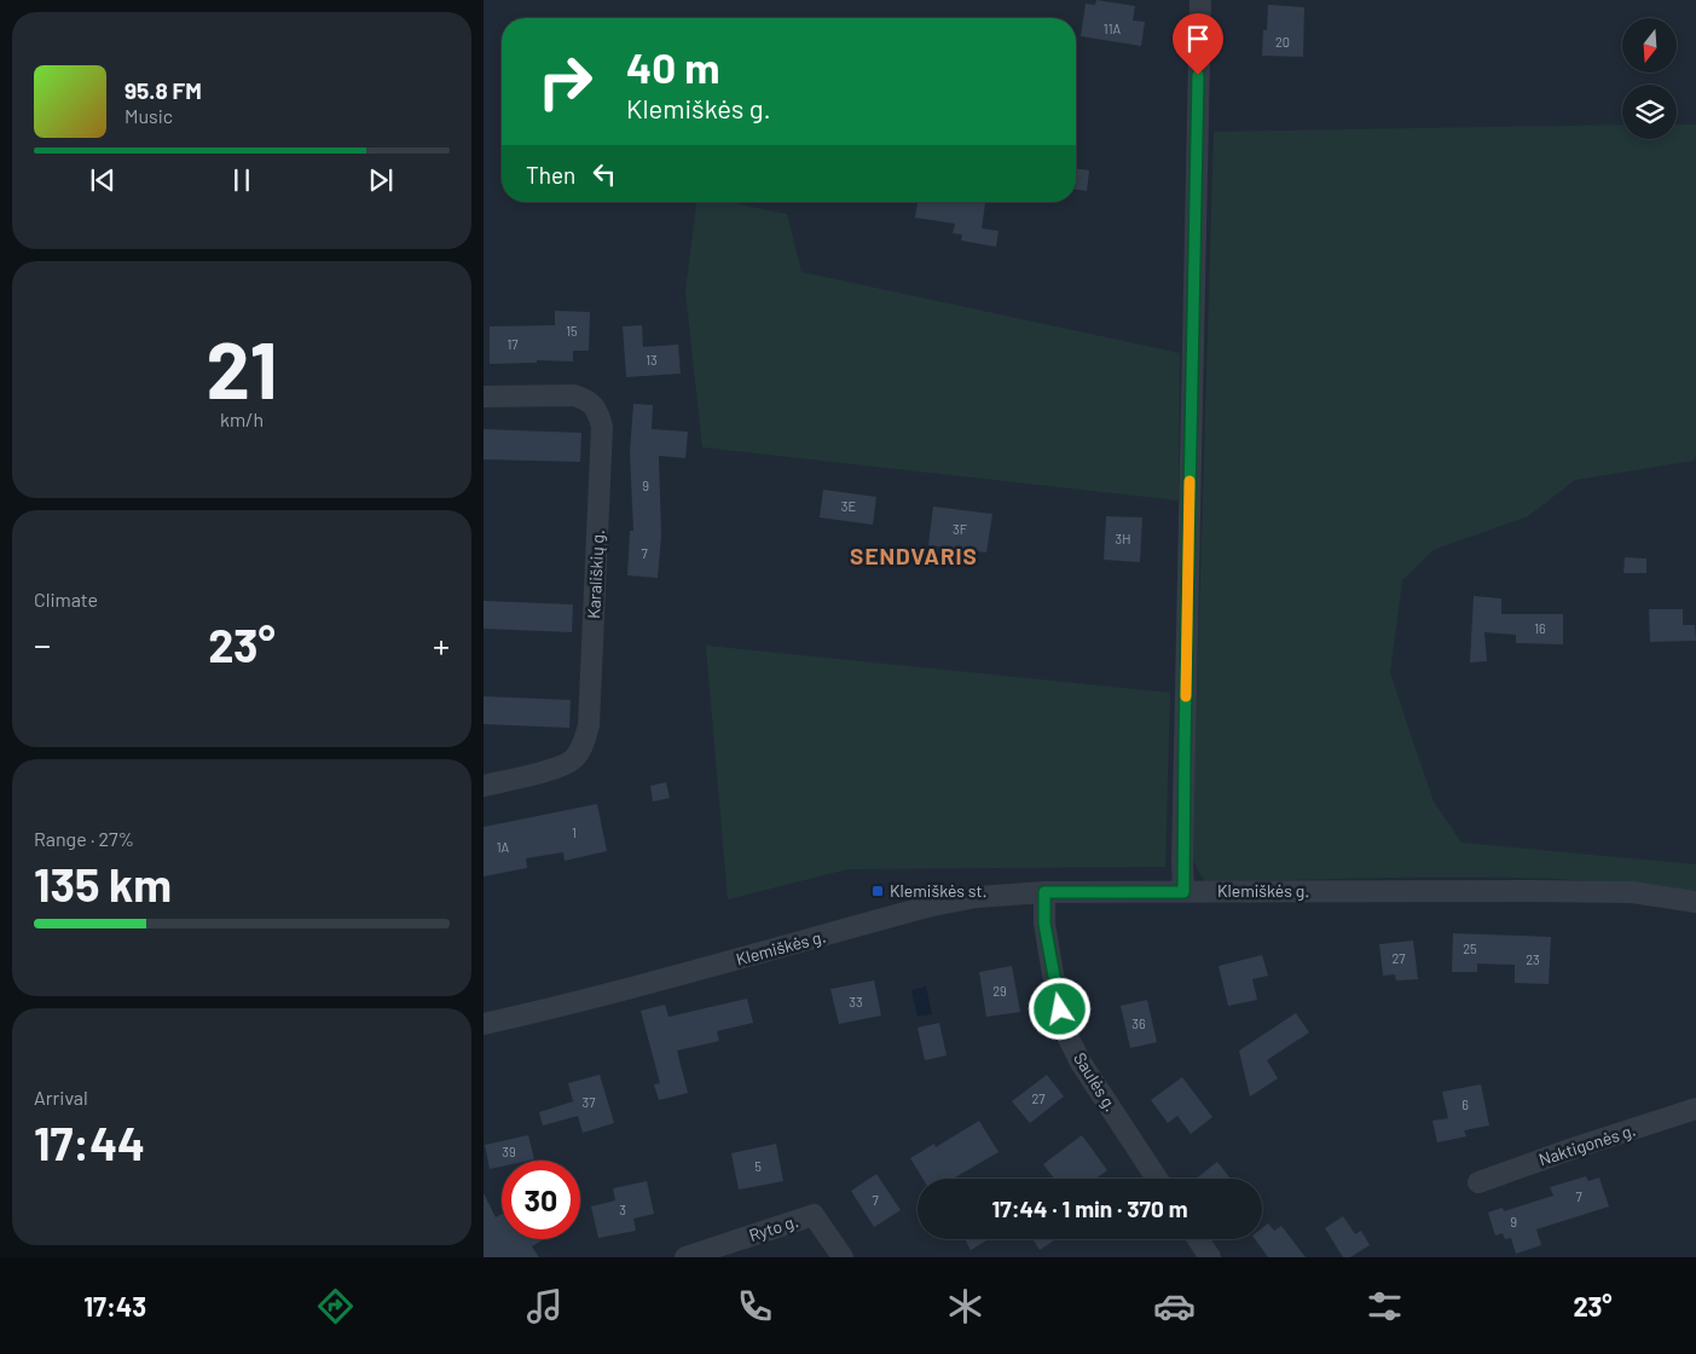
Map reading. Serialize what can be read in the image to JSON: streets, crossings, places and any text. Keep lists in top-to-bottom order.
{
  "streets": {
    "street": [
      "Karališkių g.",
      "Klemiškės g.",
      "Saulės g.",
      "Naktigonės g.",
      "Ryto g."
    ]
  },
  "crossings": [
    ["Klemiškės g.", "Saulės g."]
  ],
  "districts": ["SENDVARIS"],
  "places": {
    "transit": ["Klemiškės st."]
  },
  "house_numbers": [
    "11A",
    "20",
    "15",
    "17",
    "13",
    "9",
    "3E",
    "3F",
    "3H",
    "7",
    "16",
    "1",
    "1A",
    "25",
    "27",
    "23",
    "29",
    "33",
    "36",
    "27",
    "37",
    "6",
    "39",
    "5",
    "7",
    "7",
    "3",
    "9"
  ],
  "north": "bottom",
  "page": {
    "turn": ["40 m", "Klemiškės g."],
    "song": ["95.8 FM", "Music"],
    "then": "Then",
    "tile": [
      ["21", "km/h"],
      "Climate",
      ["Range · 27%", "135 km"],
      ["Arrival", "17:44"]
    ],
    "heat": ["−", "23°", "+"],
    "limit": "30",
    "trip": "17:44 · 1 min · 370 m",
    "tabs": ["17:43", "23°"]
  }
}
